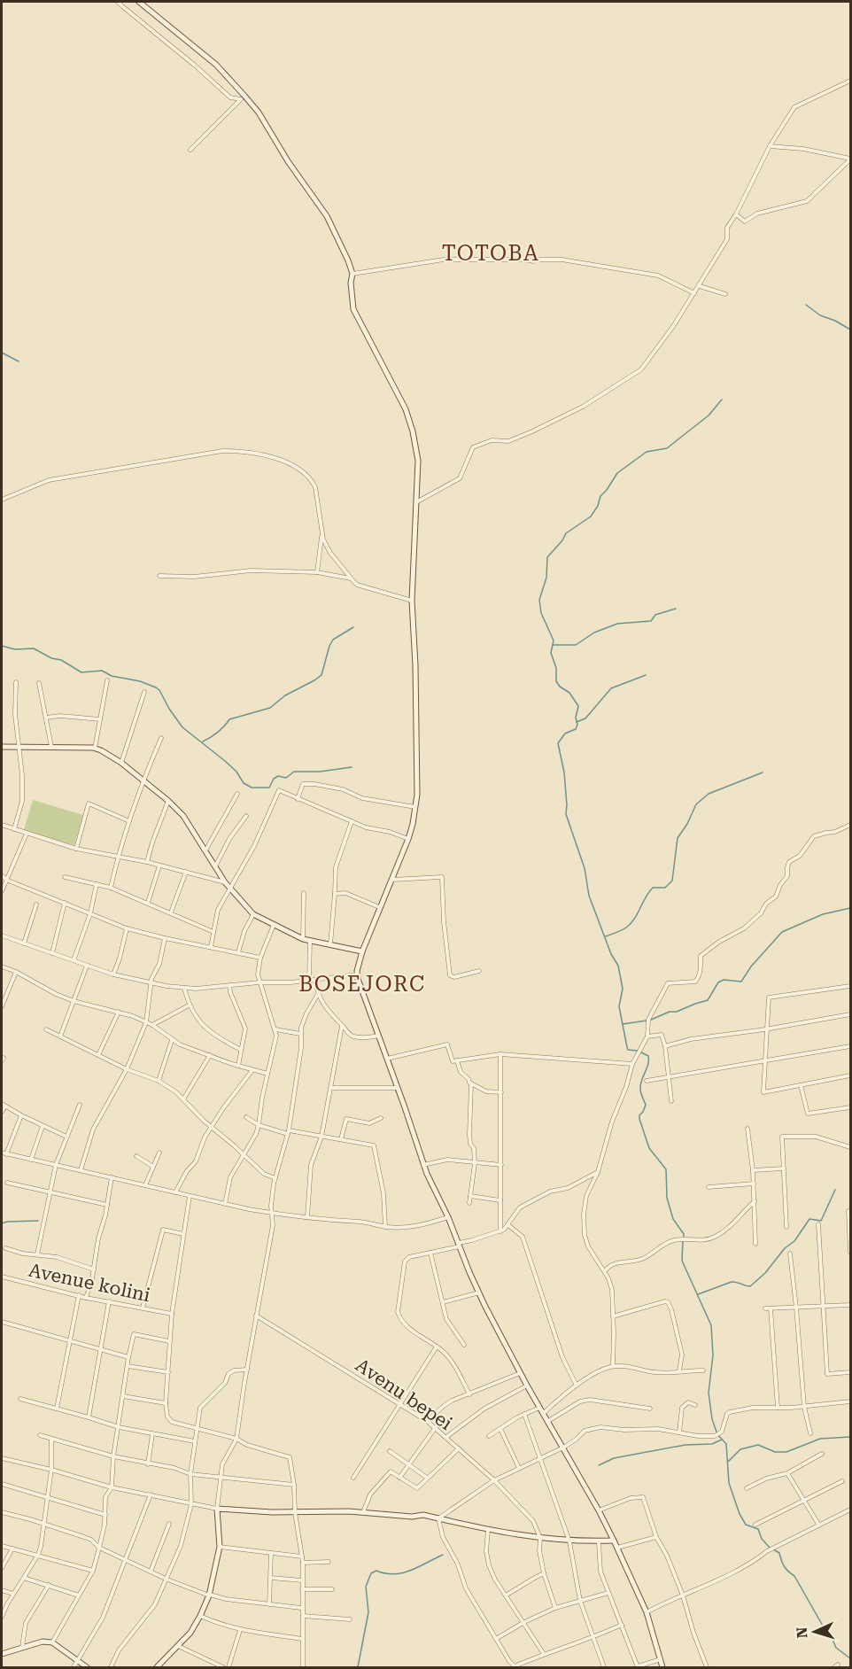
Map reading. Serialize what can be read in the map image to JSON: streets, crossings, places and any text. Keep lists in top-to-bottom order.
{
  "streets": {
    "street": ["Avenue kolini", "Avenu bepei"]
  },
  "districts": ["TOTOBA", "BOSEJORC"],
  "north": "left"
}
